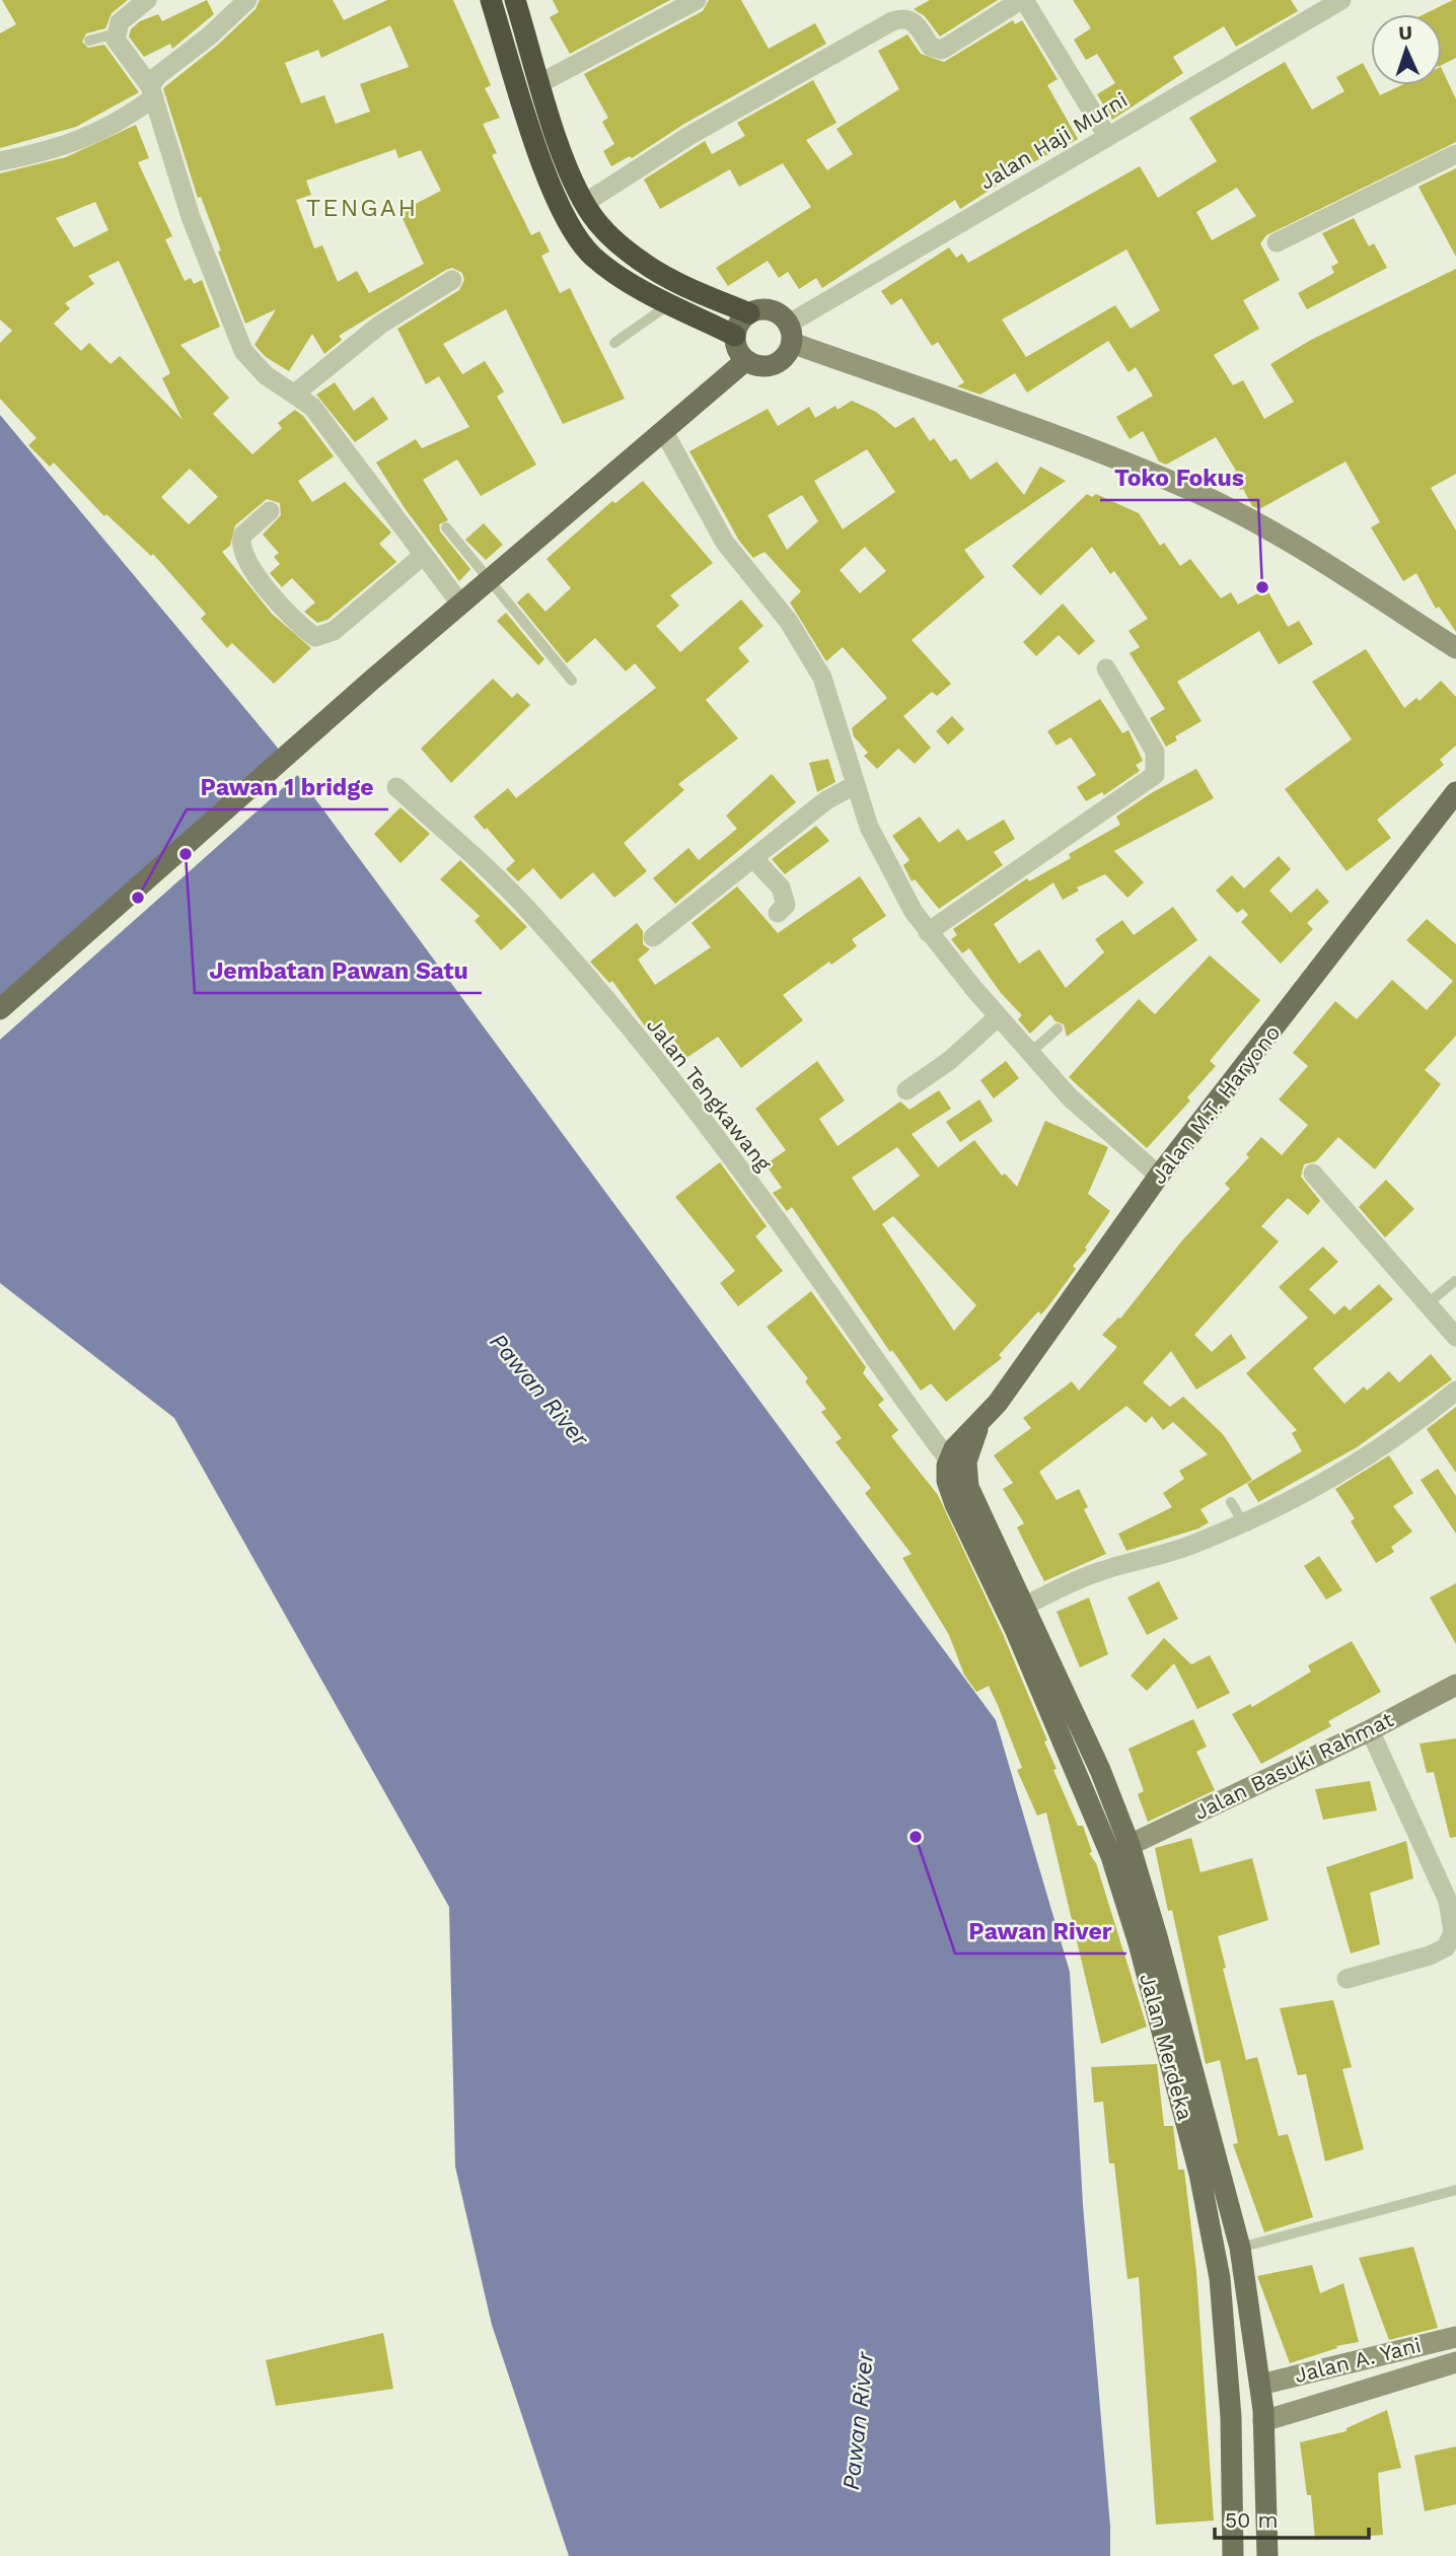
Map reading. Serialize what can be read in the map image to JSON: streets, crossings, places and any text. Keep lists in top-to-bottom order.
{
  "streets": {
    "main road": ["Jalan M.T. Haryono", "Jalan Merdeka"],
    "street": [
      "Jalan Haji Murni",
      "Jalan Tengkawang",
      "Jalan Basuki Rahmat",
      "Jalan A. Yani"
    ]
  },
  "crossings": [
    ["Jalan Tengkawang", "Jalan M.T. Haryono"],
    ["Jalan Tengkawang", "Jalan Merdeka"],
    ["Jalan M.T. Haryono", "Jalan Merdeka"],
    ["Jalan Basuki Rahmat", "Jalan Merdeka"],
    ["Jalan Merdeka", "Jalan A. Yani"]
  ],
  "districts": ["TENGAH"],
  "water": ["Pawan River"],
  "places": [
    "Toko Fokus",
    "Jembatan Pawan Satu",
    "Pawan 1 bridge",
    "Pawan River"
  ],
  "scale_bar": "50 m",
  "north": "top"
}
